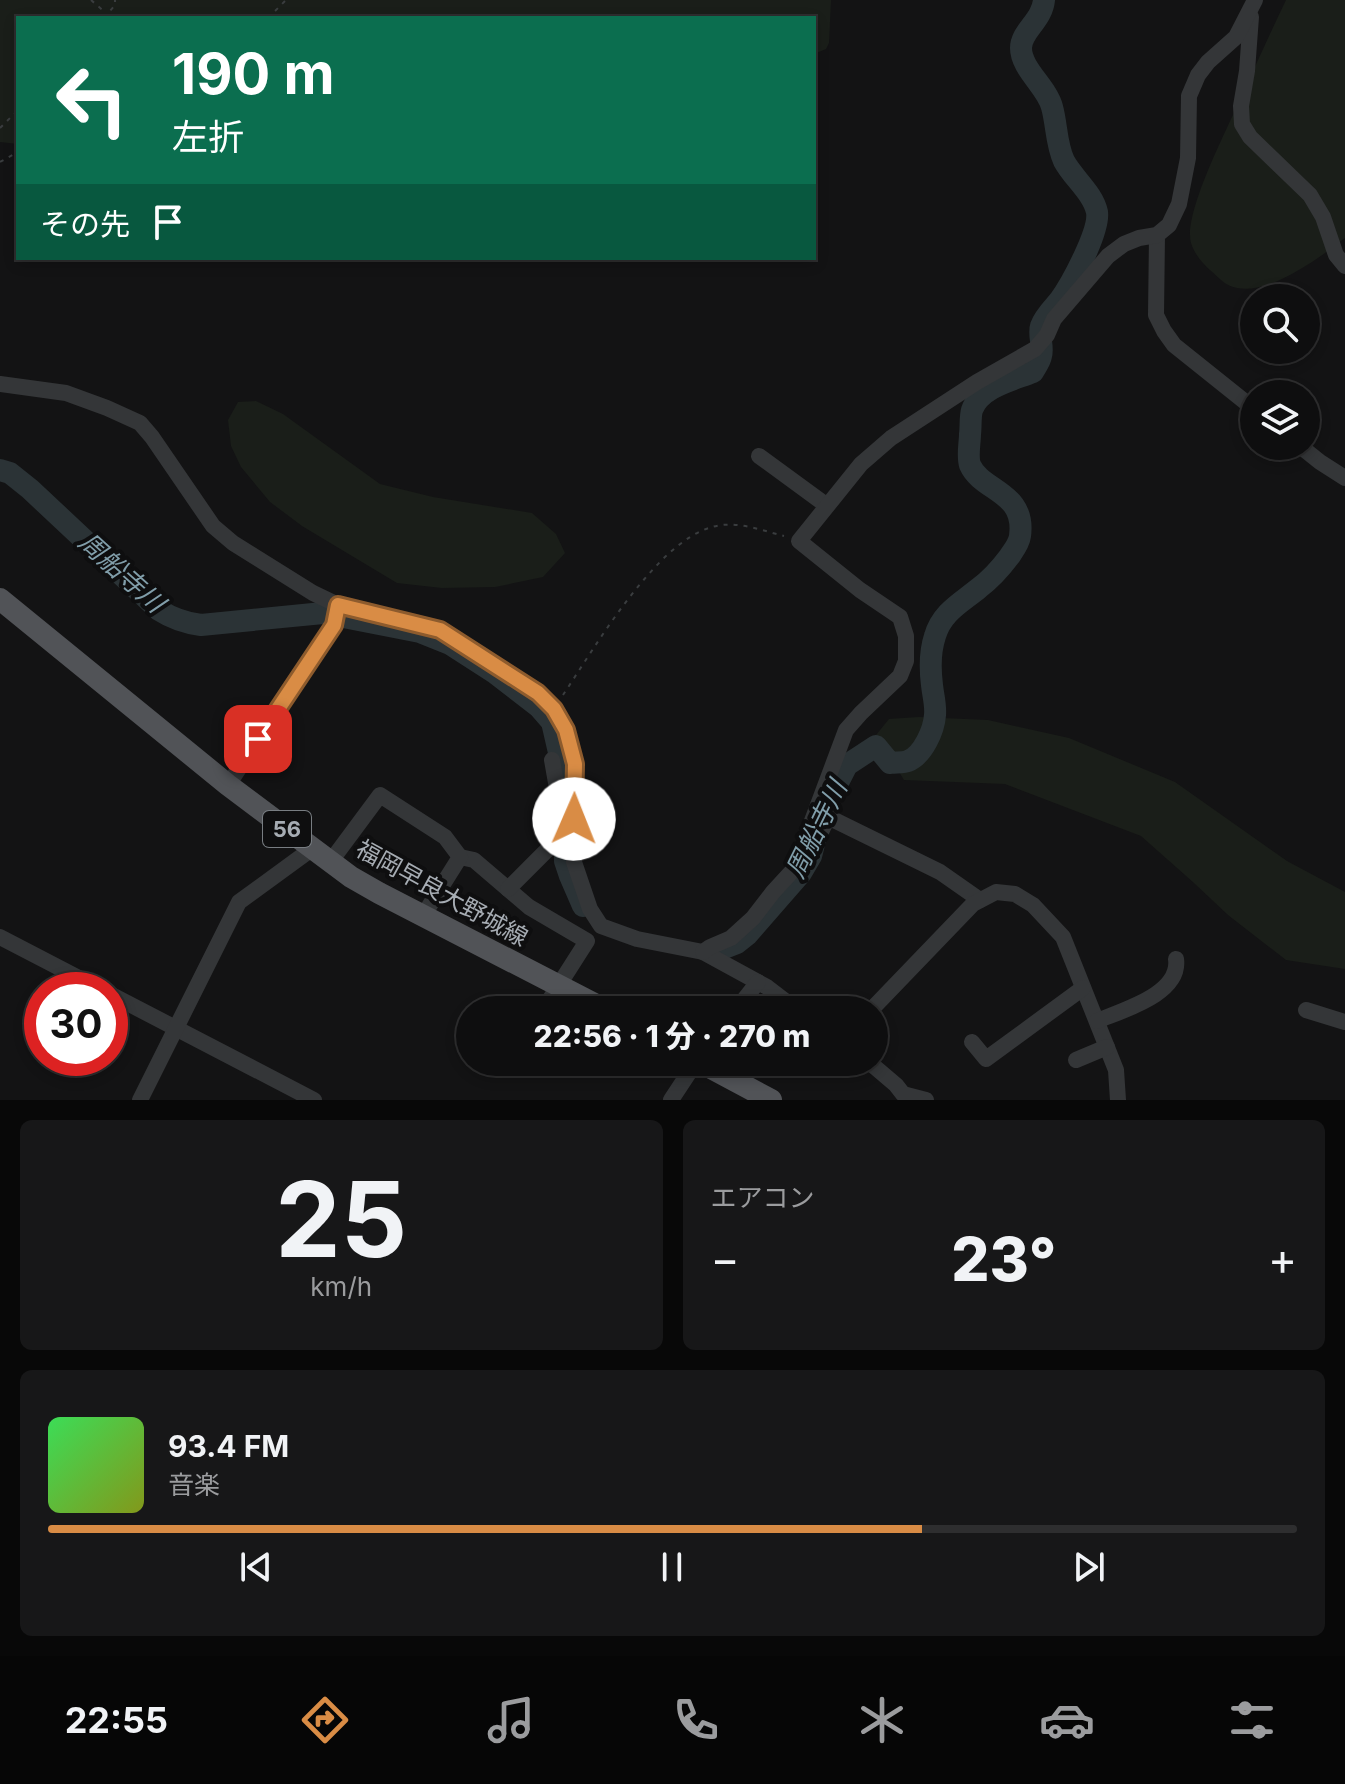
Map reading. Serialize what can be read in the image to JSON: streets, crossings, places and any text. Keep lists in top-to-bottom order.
{
  "streets": {
    "main road": ["56", "福岡早良大野城線"]
  },
  "water": ["周船寺川"],
  "page": {
    "turn": ["190 m", "左折"],
    "then": "その先",
    "limit": "30",
    "trip": "22:56 · 1 分 · 270 m",
    "tile": [
      ["25", "km/h"],
      "エアコン"
    ],
    "heat": ["−", "23°", "+"],
    "song": ["93.4 FM", "音楽"],
    "tabs": "22:55"
  }
}
